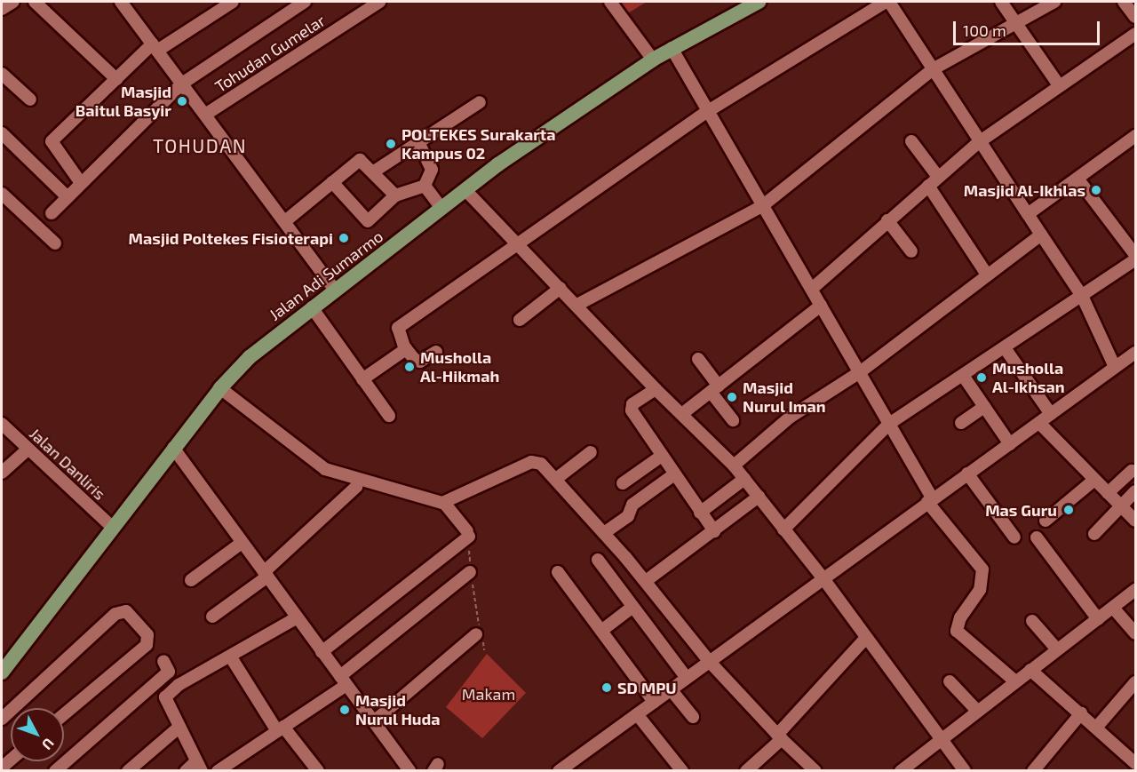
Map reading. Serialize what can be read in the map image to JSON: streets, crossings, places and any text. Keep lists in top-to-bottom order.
{
  "streets": {
    "main road": ["Jalan Adi Sumarmo"],
    "street": ["Tohudan Gumelar", "Jalan Danliris"]
  },
  "crossings": [
    ["Jalan Adi Sumarmo", "Jalan Danliris"]
  ],
  "districts": ["TOHUDAN"],
  "parks": ["Makam"],
  "places": [
    "Masjid Baitul Basyir",
    "POLTEKES Surakarta Kampus 02",
    "Masjid Al-Ikhlas",
    "Masjid Poltekes Fisioterapi",
    "Musholla Al-Hikmah",
    "Musholla Al-Ikhsan",
    "Masjid Nurul Iman",
    "Mas Guru",
    "SD MPU",
    "Masjid Nurul Huda"
  ],
  "scale_bar": "100 m",
  "north": "bottom right"
}
